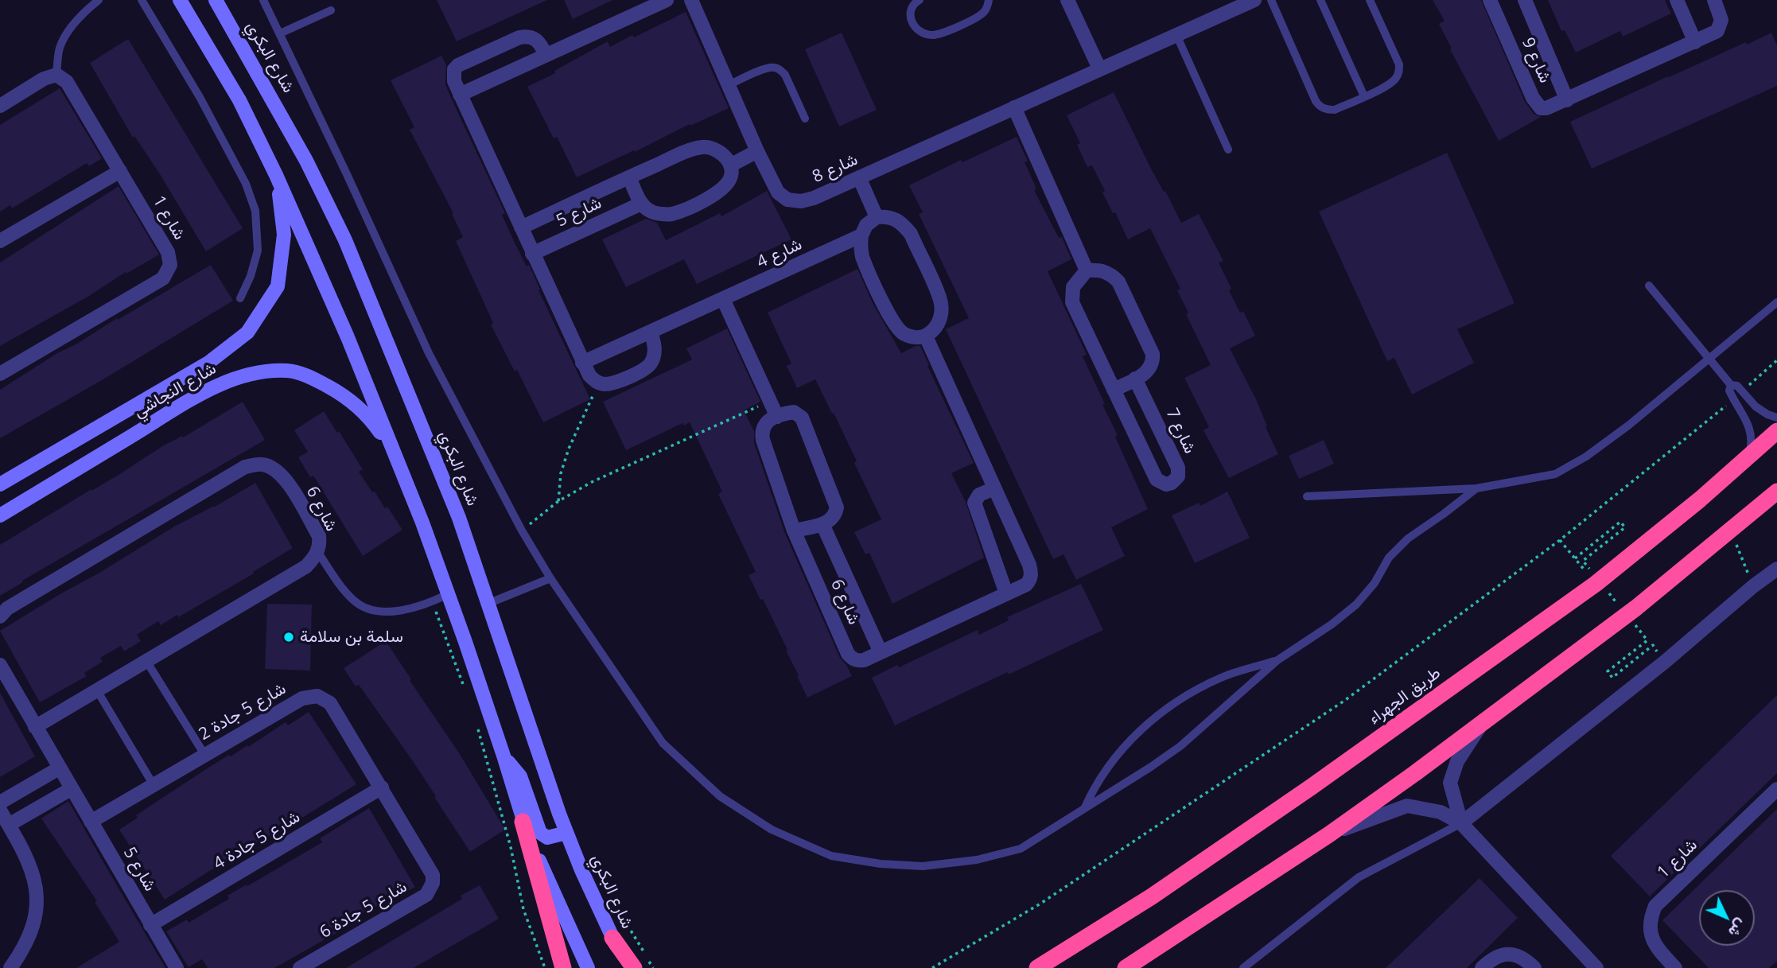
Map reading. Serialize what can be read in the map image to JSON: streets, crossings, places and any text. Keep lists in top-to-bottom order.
{
  "streets": {
    "highway": ["طريق الجهراء"],
    "main road": ["شارع البكري", "شارع النجاشي"],
    "street": [
      "شارع 9",
      "شارع 8",
      "شارع 5",
      "شارع 1",
      "شارع 4",
      "شارع 7",
      "شارع 6",
      "شارع 5 جادة 2",
      "شارع 5 جادة 4",
      "شارع 5 جادة 6"
    ]
  },
  "crossings": [
    ["شارع 5", "شارع 6"],
    ["شارع 5", "شارع 5 جادة 2"],
    ["شارع 5", "شارع 5 جادة 4"],
    ["شارع 5 جادة 2", "شارع 5 جادة 4"],
    ["شارع 5 جادة 2", "شارع 5 جادة 6"],
    ["شارع 5 جادة 4", "شارع 5 جادة 6"]
  ],
  "places": ["سلمة بن سلامة"],
  "north": "bottom right"
}
